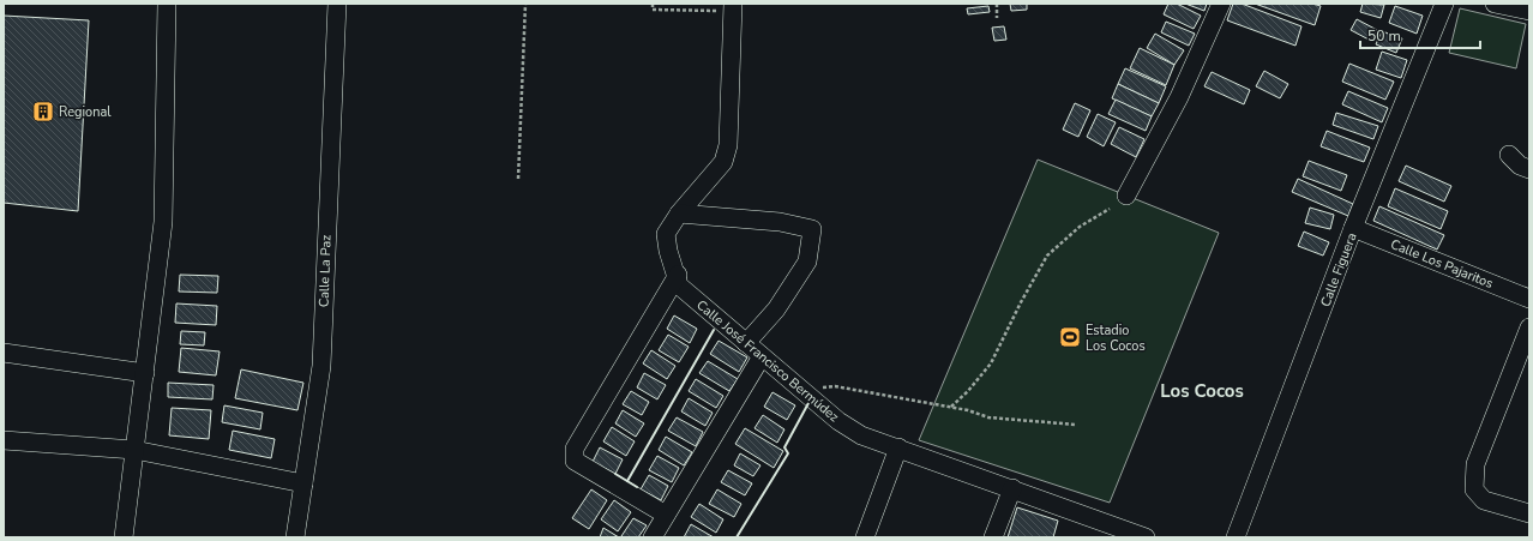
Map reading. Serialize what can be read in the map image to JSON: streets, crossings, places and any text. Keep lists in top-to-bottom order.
{
  "streets": {
    "street": [
      "Calle Los Pajaritos",
      "Calle Figuera",
      "Calle La Paz",
      "Calle José Francisco Bermúdez"
    ]
  },
  "crossings": [
    ["Calle Los Pajaritos", "Calle Figuera"]
  ],
  "districts": ["Los Cocos"],
  "places": {
    "building": ["Regional"],
    "sports": ["Estadio Los Cocos"]
  },
  "scale_bar": "50 m"
}
